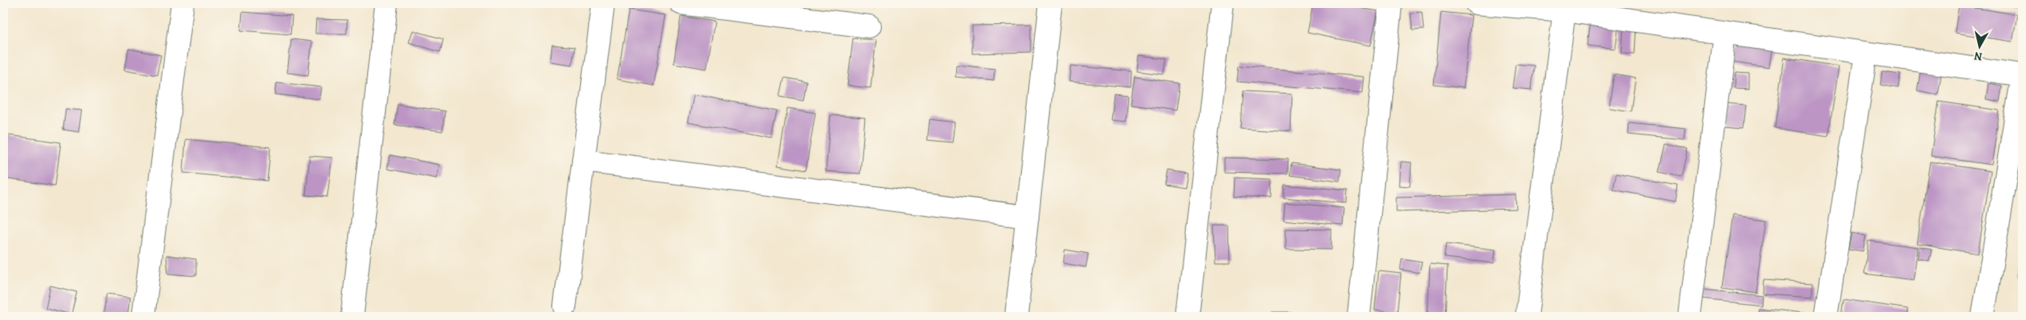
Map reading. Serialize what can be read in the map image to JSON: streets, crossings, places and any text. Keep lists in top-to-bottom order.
{
  "north": "bottom"
}
